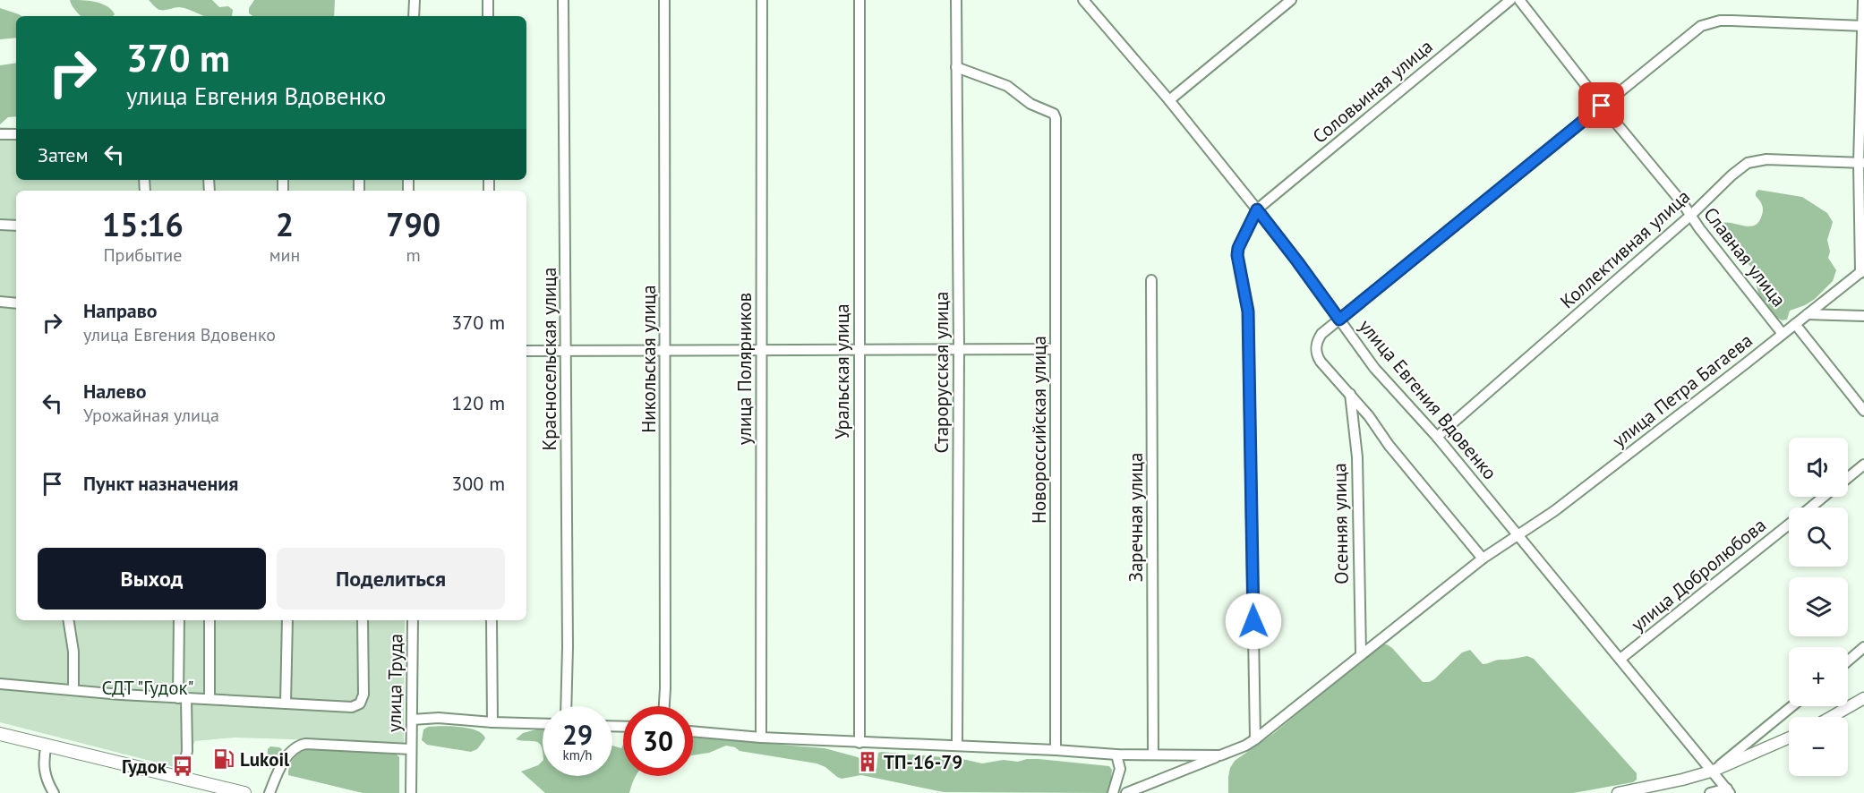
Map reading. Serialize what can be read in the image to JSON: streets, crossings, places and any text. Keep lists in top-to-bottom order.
{
  "streets": {
    "street": [
      "Соловьиная улица",
      "Коллективная улица",
      "Славная улица",
      "Красносельская улица",
      "Никольская улица",
      "улица Полярников",
      "Уральская улица",
      "Старорусская улица",
      "улица Петра Багаева",
      "улица Евгения Вдовенко",
      "Новороссийская улица",
      "Заречная улица",
      "Осенняя улица",
      "улица Добролюбова",
      "улица Труда"
    ]
  },
  "crossings": [
    ["Соловьиная улица", "улица Евгения Вдовенко"],
    ["Коллективная улица", "Славная улица"],
    ["Коллективная улица", "улица Евгения Вдовенко"],
    ["Славная улица", "улица Петра Багаева"],
    ["Старорусская улица", "Новороссийская улица"],
    ["улица Петра Багаева", "улица Евгения Вдовенко"],
    ["улица Петра Багаева", "Осенняя улица"],
    ["улица Евгения Вдовенко", "улица Добролюбова"]
  ],
  "parks": ["СДТ \"Гудок\""],
  "places": {
    "fuel station": ["Lukoil"],
    "building": ["ТП-16-79"],
    "bus stop": ["Гудок"]
  },
  "page": {
    "turn": ["370 m", "улица Евгения Вдовенко"],
    "then": "Затем",
    "eta": [
      "15:16",
      "Прибытие",
      "2",
      "мин",
      "790",
      "m"
    ],
    "list": [
      {
        "name": "Направо",
        "note": "улица Евгения Вдовенко",
        "value": "370 m"
      },
      {
        "name": "Налево",
        "note": "Урожайная улица",
        "value": "120 m"
      },
      {
        "name": "Пункт назначения",
        "value": "300 m"
      }
    ],
    "map_buttons": ["+", "−"],
    "buttons": ["Выход", "Поделиться"],
    "speed": "29 km/h",
    "limit": "30"
  }
}
